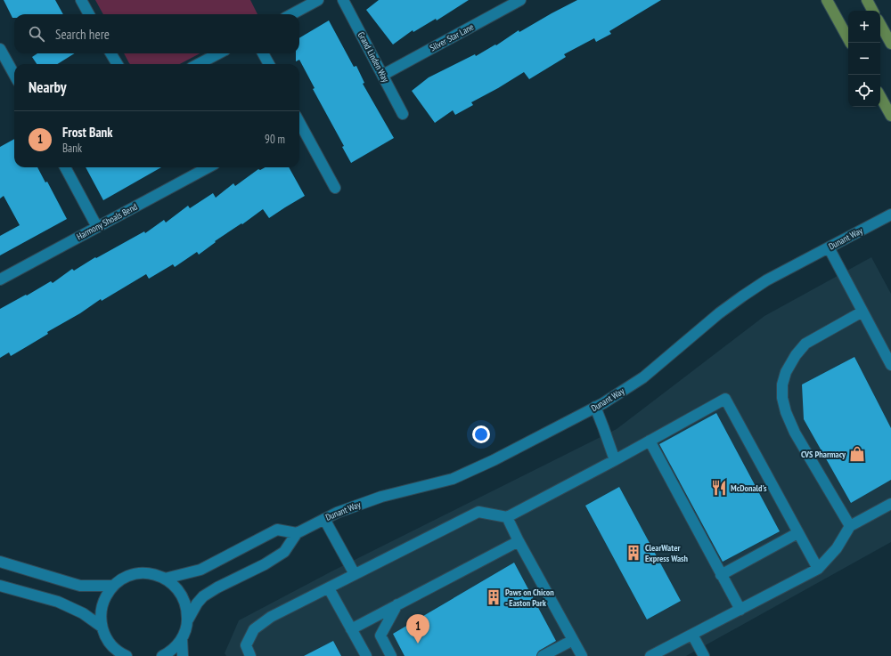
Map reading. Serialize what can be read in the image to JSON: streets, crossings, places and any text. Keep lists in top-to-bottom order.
{
  "streets": {
    "street": [
      "Silver Star Lane",
      "Grand Linden Way",
      "Harmony Shoals Bend",
      "Dunant Way"
    ]
  },
  "crossings": [
    ["Silver Star Lane", "Grand Linden Way"]
  ],
  "places": {
    "shop": ["CVS Pharmacy"],
    "restaurant": ["McDonald's"],
    "building": ["ClearWater Express Wash", "Paws on Chicon - Easton Park"]
  },
  "page": {
    "map_buttons": ["+", "−"],
    "search": "Search here",
    "heading": "Nearby",
    "list": [
      {
        "mark": "1",
        "name": "Frost Bank",
        "note": "Bank",
        "value": "90 m"
      }
    ],
    "pins": "1"
  }
}
